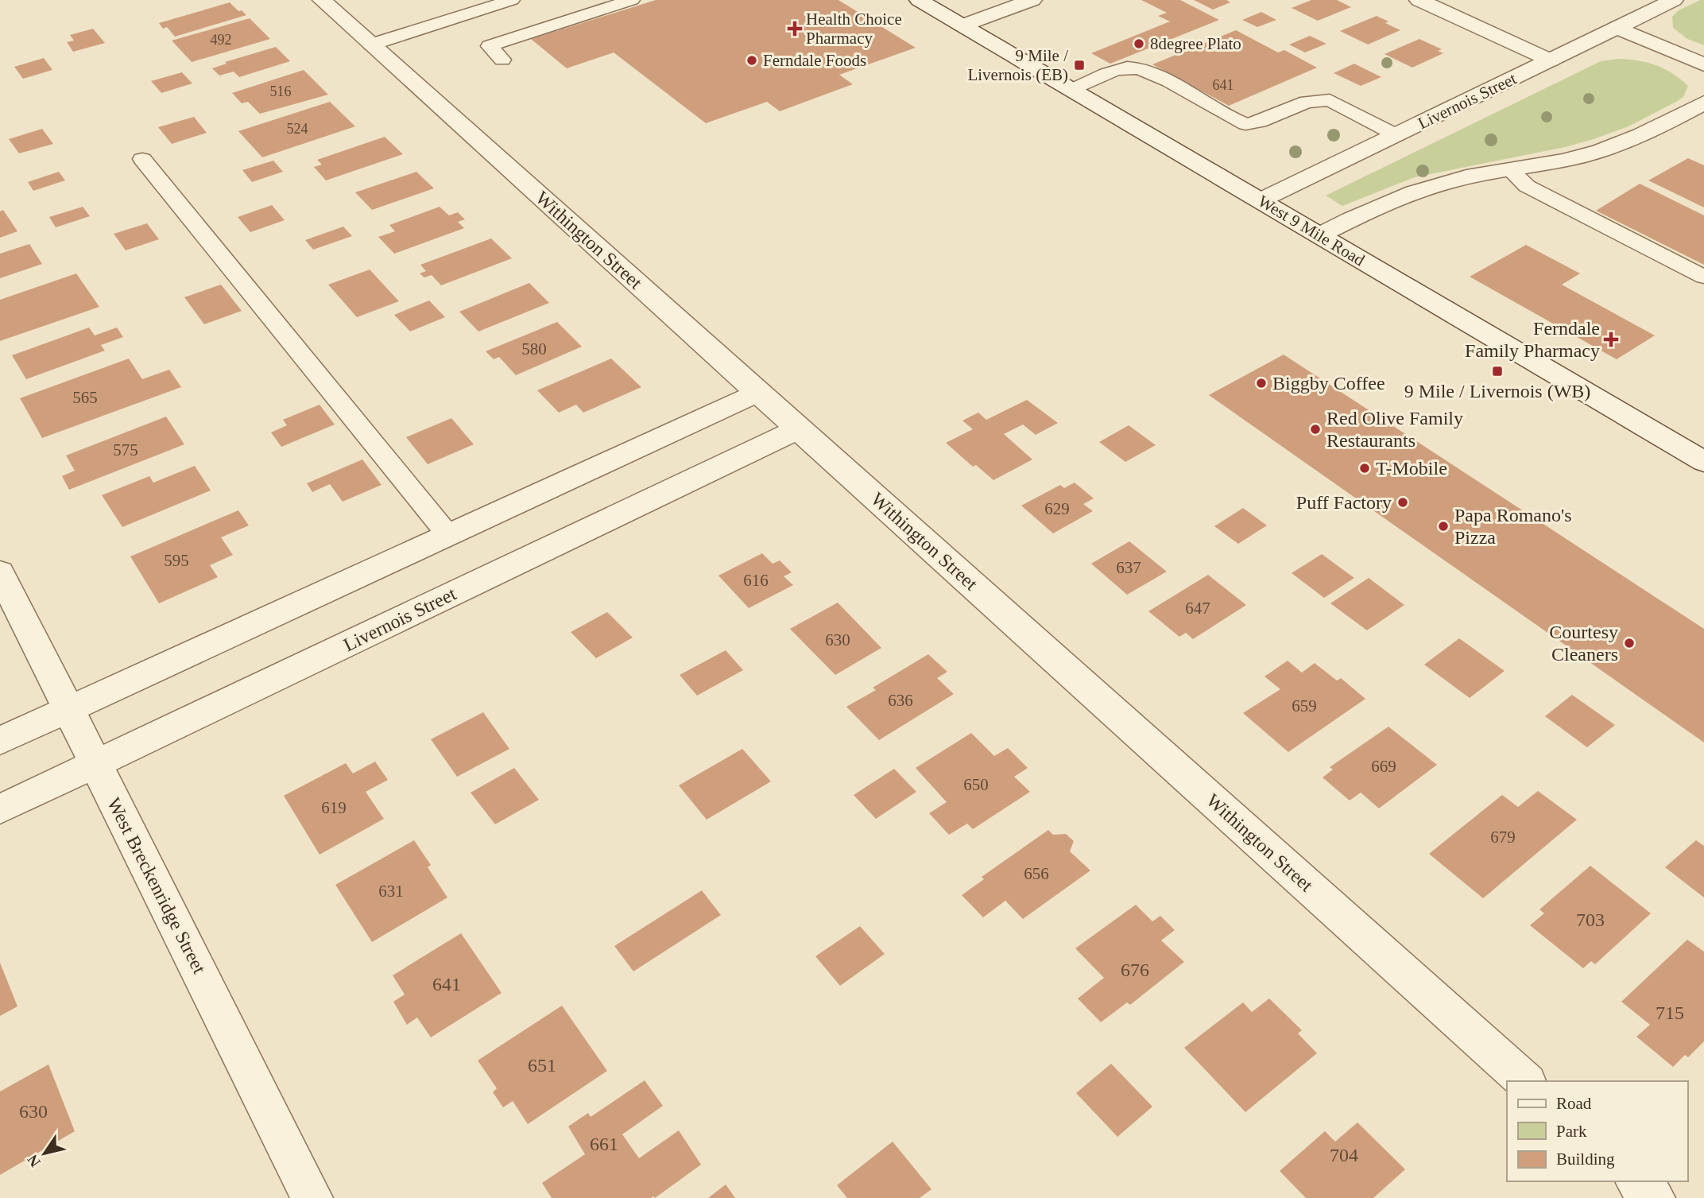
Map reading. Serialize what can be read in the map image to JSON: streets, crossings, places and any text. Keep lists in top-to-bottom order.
{
  "streets": {
    "street": [
      "Livernois Street",
      "West 9 Mile Road",
      "Withington Street",
      "West Breckenridge Street"
    ]
  },
  "crossings": [
    ["Livernois Street", "West 9 Mile Road"],
    ["Livernois Street", "Withington Street"],
    ["Livernois Street", "West Breckenridge Street"]
  ],
  "places": {
    "health": ["Health Choice Pharmacy", "Ferndale Family Pharmacy"],
    "other": [
      "8degree Plato",
      "Ferndale Foods",
      "Biggby Coffee",
      "Red Olive Family Restaurants",
      "T-Mobile",
      "Puff Factory",
      "Papa Romano's Pizza",
      "Courtesy Cleaners"
    ],
    "transit": ["9 Mile / Livernois (EB)", "9 Mile / Livernois (WB)"]
  },
  "house_numbers": [
    "492",
    "641",
    "516",
    "524",
    "580",
    "565",
    "575",
    "629",
    "595",
    "637",
    "616",
    "647",
    "630",
    "636",
    "659",
    "669",
    "650",
    "619",
    "679",
    "656",
    "631",
    "703",
    "676",
    "641",
    "715",
    "651",
    "630",
    "661",
    "704"
  ],
  "legend": ["Road", "Park", "Building"],
  "north": "bottom left"
}
